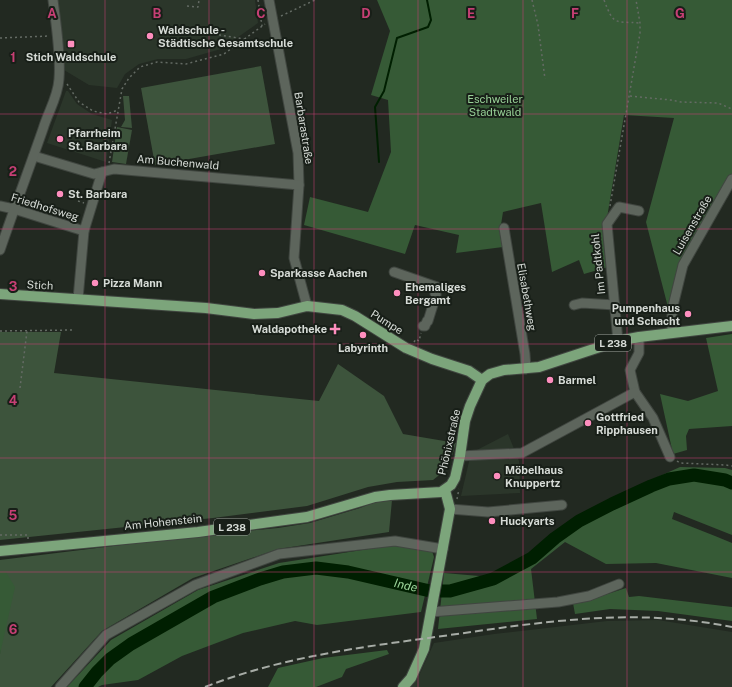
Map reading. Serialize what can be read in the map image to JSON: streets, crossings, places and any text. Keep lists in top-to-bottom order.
{
  "streets": {
    "main road": [
      "Stich",
      "Pumpe",
      "L 238",
      "Phönixstraße",
      "Am Hohenstein"
    ],
    "street": [
      "Barbarastraße",
      "Am Buchenwald",
      "Friedhofsweg",
      "Luisenstraße",
      "Im Padtkohl",
      "Elisabethweg"
    ]
  },
  "crossings": [
    ["Barbarastraße", "Am Buchenwald"],
    ["Barbarastraße", "Pumpe"],
    ["Luisenstraße", "L 238"],
    ["Im Padtkohl", "L 238"],
    ["Stich", "Pumpe"],
    ["Elisabethweg", "L 238"],
    ["Pumpe", "L 238"],
    ["Pumpe", "Phönixstraße"],
    ["L 238", "Phönixstraße"],
    ["Phönixstraße", "Am Hohenstein"]
  ],
  "water": ["Inde"],
  "parks": ["Eschweiler Stadtwald"],
  "places": {
    "other": [
      "Waldschule - Städtische Gesamtschule",
      "Pfarrheim St. Barbara",
      "St. Barbara",
      "Sparkasse Aachen",
      "Pizza Mann",
      "Ehemaliges Bergamt",
      "Pumpenhaus und Schacht",
      "Labyrinth",
      "Barmel",
      "Gottfried Ripphausen",
      "Möbelhaus Knuppertz",
      "Huckyarts"
    ],
    "transit": ["Stich Waldschule"],
    "health": ["Waldapotheke"]
  },
  "grid": {
    "columns": [
      "A",
      "B",
      "C",
      "D",
      "E",
      "F",
      "G"
    ],
    "rows": [
      "1",
      "2",
      "3",
      "4",
      "5",
      "6"
    ]
  }
}
